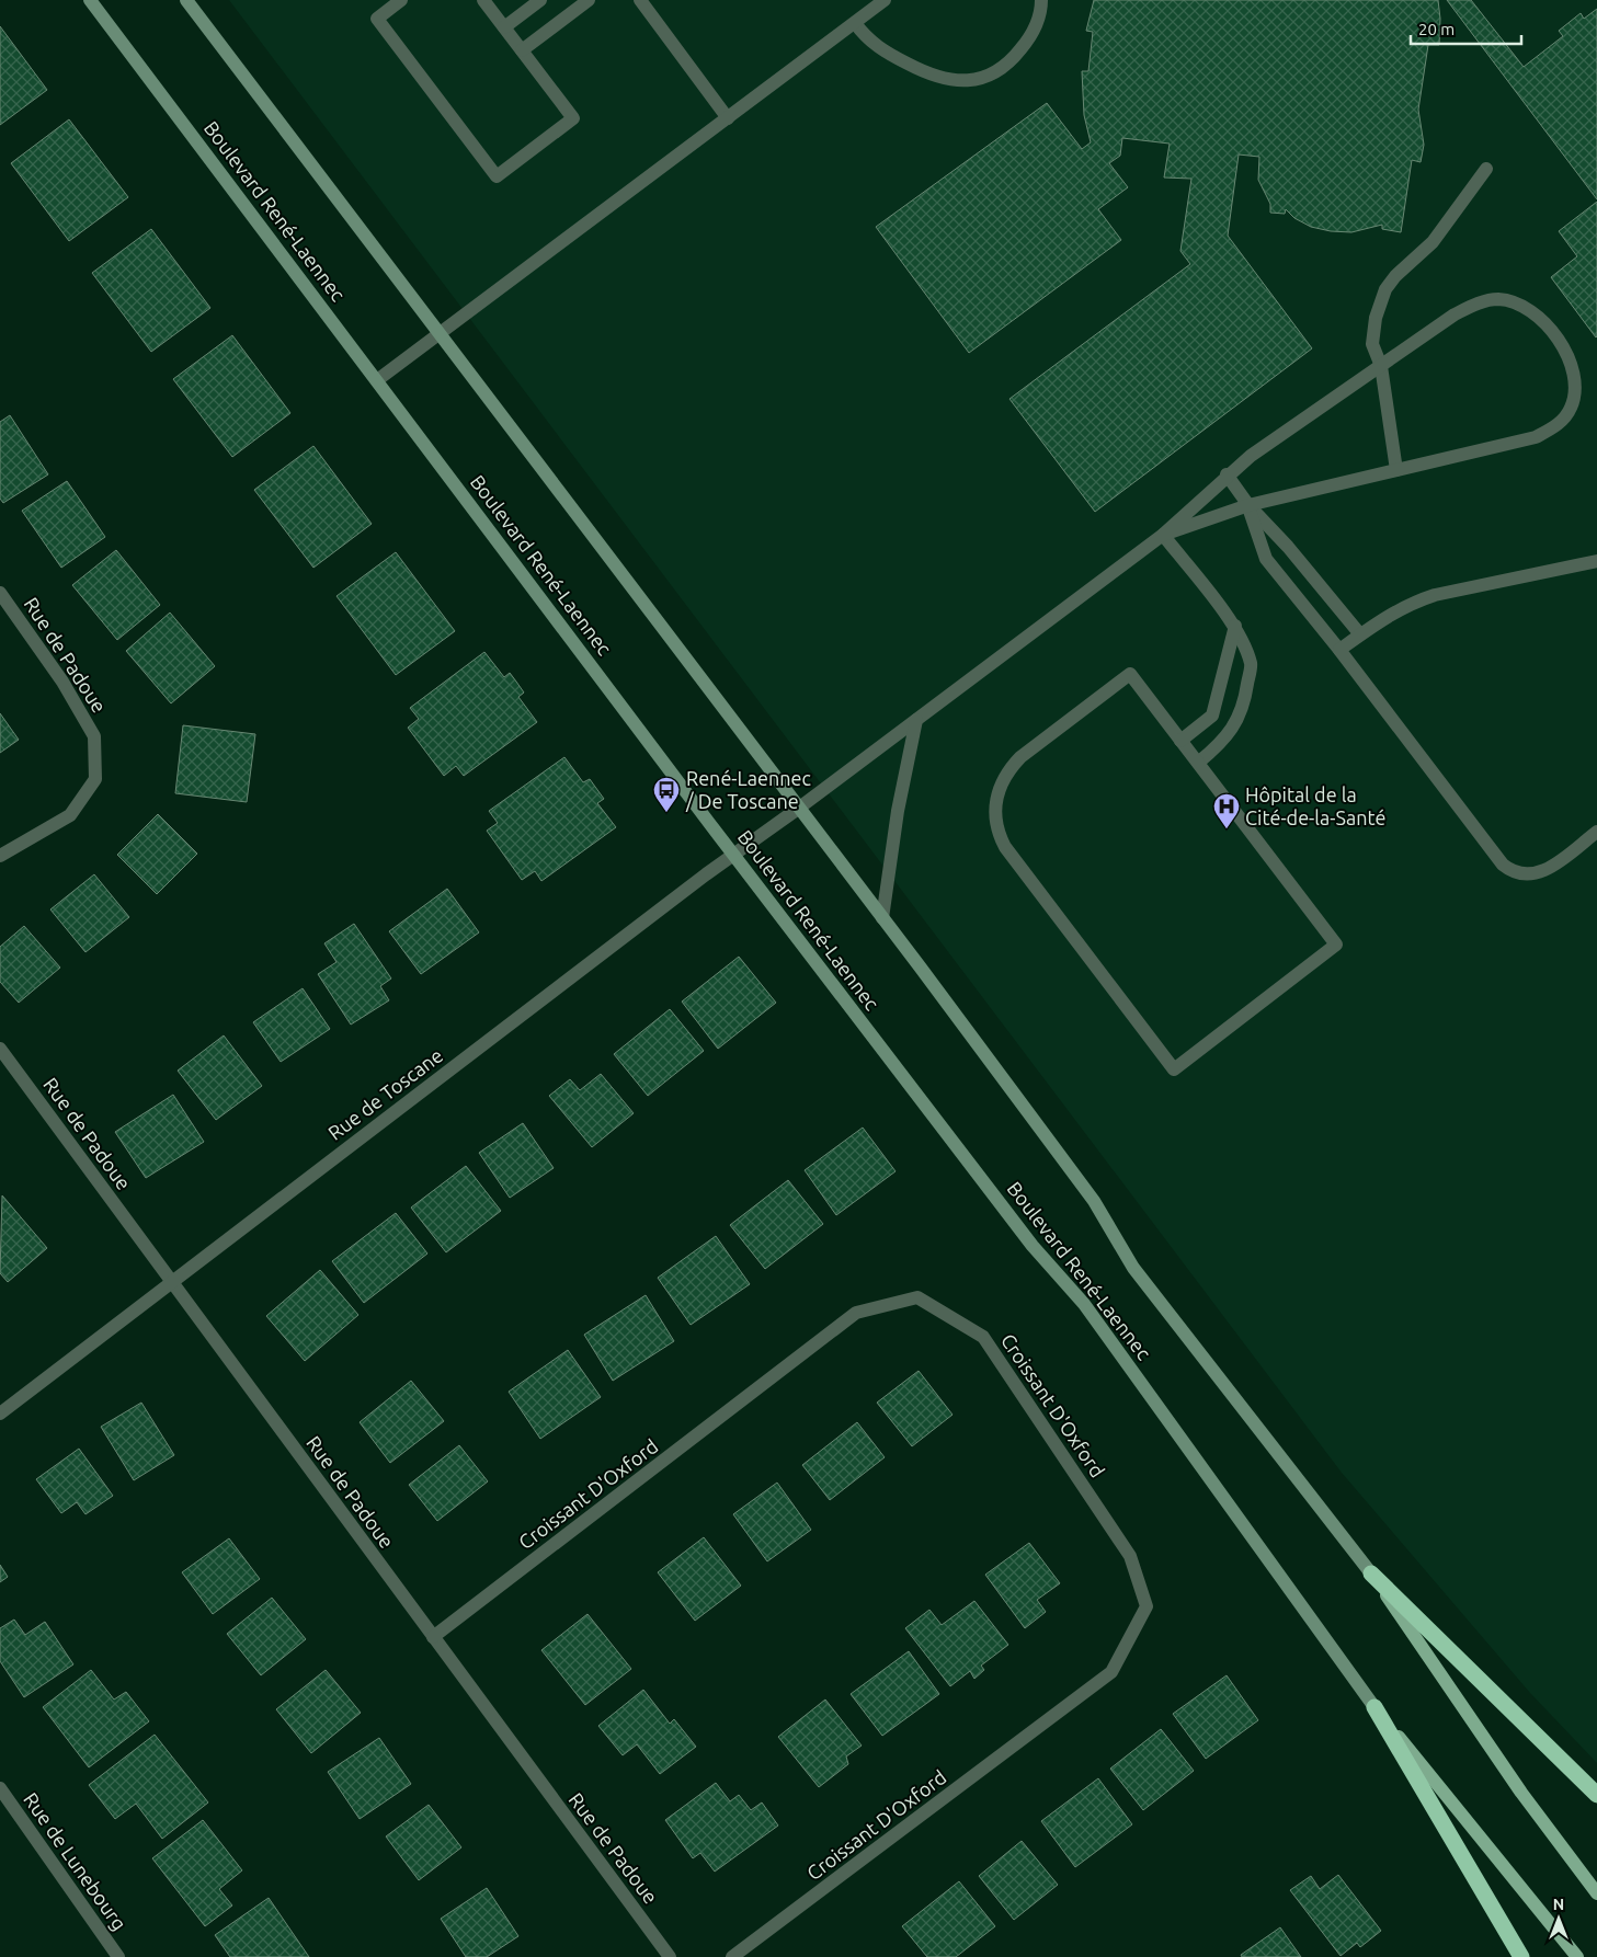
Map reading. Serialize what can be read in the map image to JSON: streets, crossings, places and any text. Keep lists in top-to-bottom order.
{
  "streets": {
    "street": [
      "Boulevard René-Laennec",
      "Rue de Padoue",
      "Rue de Toscane",
      "Croissant D'Oxford",
      "Rue de Lunebourg"
    ]
  },
  "crossings": [
    ["Boulevard René-Laennec", "Rue de Toscane"],
    ["Rue de Padoue", "Rue de Toscane"],
    ["Rue de Padoue", "Croissant D'Oxford"]
  ],
  "places": {
    "bus stop": ["René-Laennec / De Toscane"],
    "hospital": ["Hôpital de la Cité-de-la-Santé"]
  },
  "scale_bar": "20 m",
  "north": "top"
}
